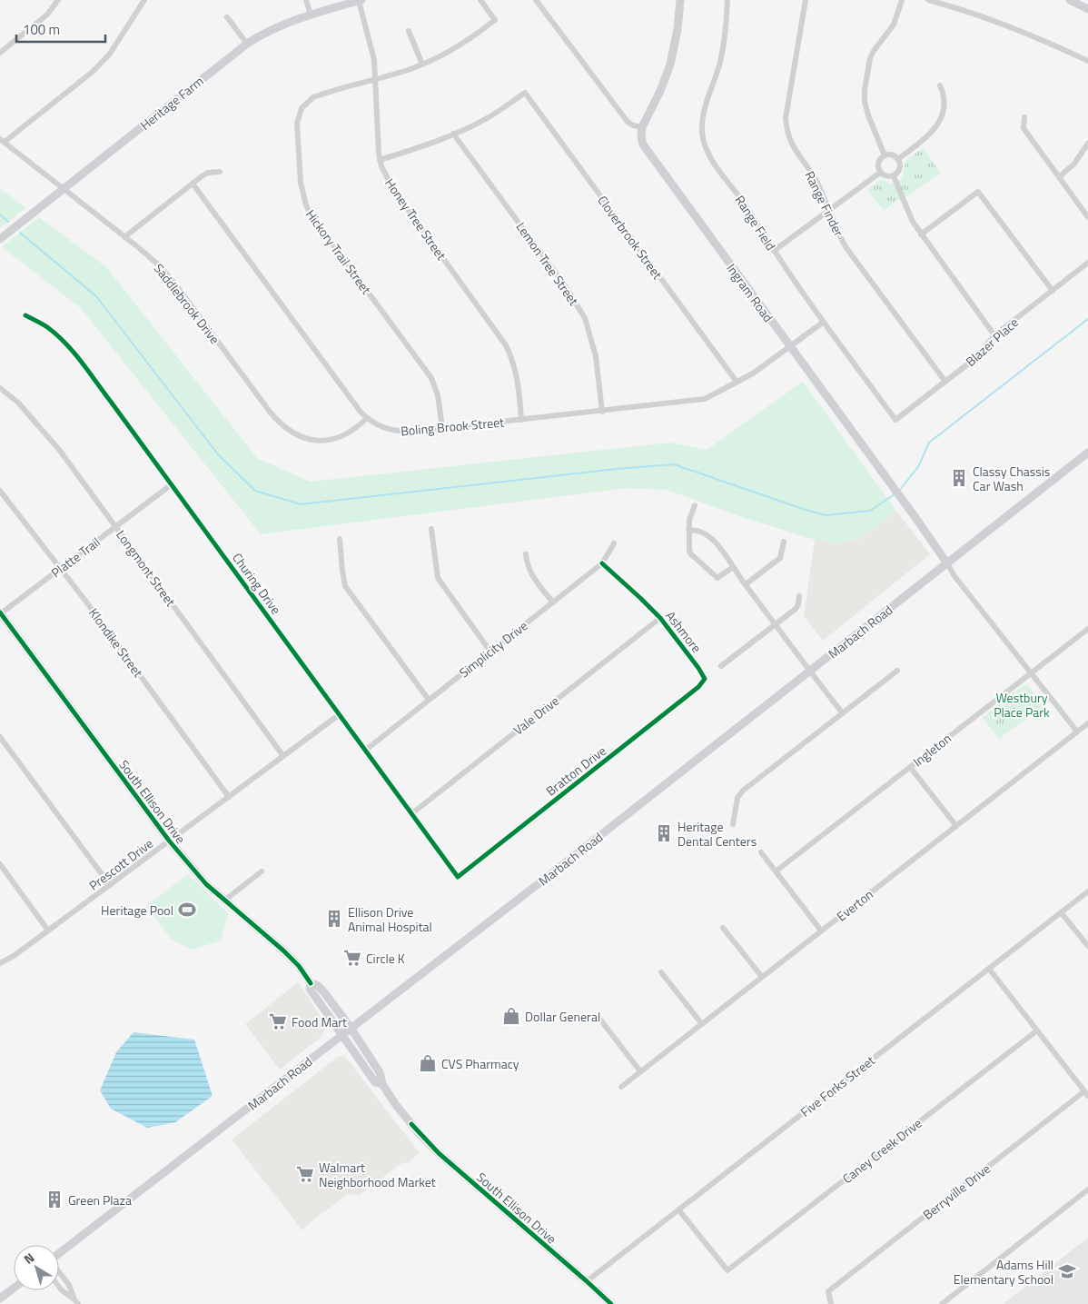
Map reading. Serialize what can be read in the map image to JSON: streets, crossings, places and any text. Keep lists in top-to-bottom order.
{
  "streets": {
    "street": [
      "Heritage Farm",
      "Range Finder",
      "Honey Tree Street",
      "Range Field",
      "Cloverbrook Street",
      "Hickory Trail Street",
      "Lemon Tree Street",
      "Ingram Road",
      "Saddlebrook Drive",
      "Blazer Place",
      "Boling Brook Street",
      "Platte Trail",
      "Longmont Street",
      "Churing Drive",
      "Ashmore",
      "Marbach Road",
      "Klondike Street",
      "Simplicity Drive",
      "Vale Drive",
      "Ingleton",
      "Bratton Drive",
      "South Ellison Drive",
      "Prescott Drive",
      "Everton",
      "Five Forks Street",
      "Caney Creek Drive",
      "Berryville Drive"
    ]
  },
  "crossings": [
    ["Heritage Farm", "Honey Tree Street"],
    ["Heritage Farm", "Saddlebrook Drive"],
    ["Range Finder", "Blazer Place"],
    ["Honey Tree Street", "Hickory Trail Street"],
    ["Honey Tree Street", "Boling Brook Street"],
    ["Range Field", "Blazer Place"],
    ["Range Field", "Boling Brook Street"],
    ["Cloverbrook Street", "Lemon Tree Street"],
    ["Cloverbrook Street", "Boling Brook Street"],
    ["Hickory Trail Street", "Boling Brook Street"],
    ["Lemon Tree Street", "Boling Brook Street"],
    ["Ingram Road", "Boling Brook Street"],
    ["Ingram Road", "Marbach Road"],
    ["Saddlebrook Drive", "Boling Brook Street"],
    ["Platte Trail", "Longmont Street"],
    ["Platte Trail", "Churing Drive"],
    ["Platte Trail", "Klondike Street"],
    ["Platte Trail", "South Ellison Drive"],
    ["Longmont Street", "Prescott Drive"],
    ["Churing Drive", "Simplicity Drive"],
    ["Churing Drive", "Vale Drive"],
    ["Churing Drive", "Bratton Drive"],
    ["Churing Drive", "Prescott Drive"],
    ["Ashmore", "Simplicity Drive"],
    ["Ashmore", "Vale Drive"],
    ["Ashmore", "Bratton Drive"],
    ["Marbach Road", "South Ellison Drive"],
    ["Klondike Street", "Prescott Drive"],
    ["South Ellison Drive", "Prescott Drive"],
    ["South Ellison Drive", "Five Forks Street"],
    ["Five Forks Street", "Caney Creek Drive"]
  ],
  "parks": ["Westbury Place Park"],
  "places": {
    "building": [
      "Classy Chassis Car Wash",
      "Heritage Dental Centers",
      "Ellison Drive Animal Hospital",
      "Green Plaza"
    ],
    "sports": ["Heritage Pool"],
    "supermarket": ["Circle K", "Food Mart", "Walmart Neighborhood Market"],
    "shop": ["Dollar General", "CVS Pharmacy"],
    "school or university": ["Adams Hill Elementary School"]
  },
  "scale_bar": "100 m",
  "north": "top left"
}
